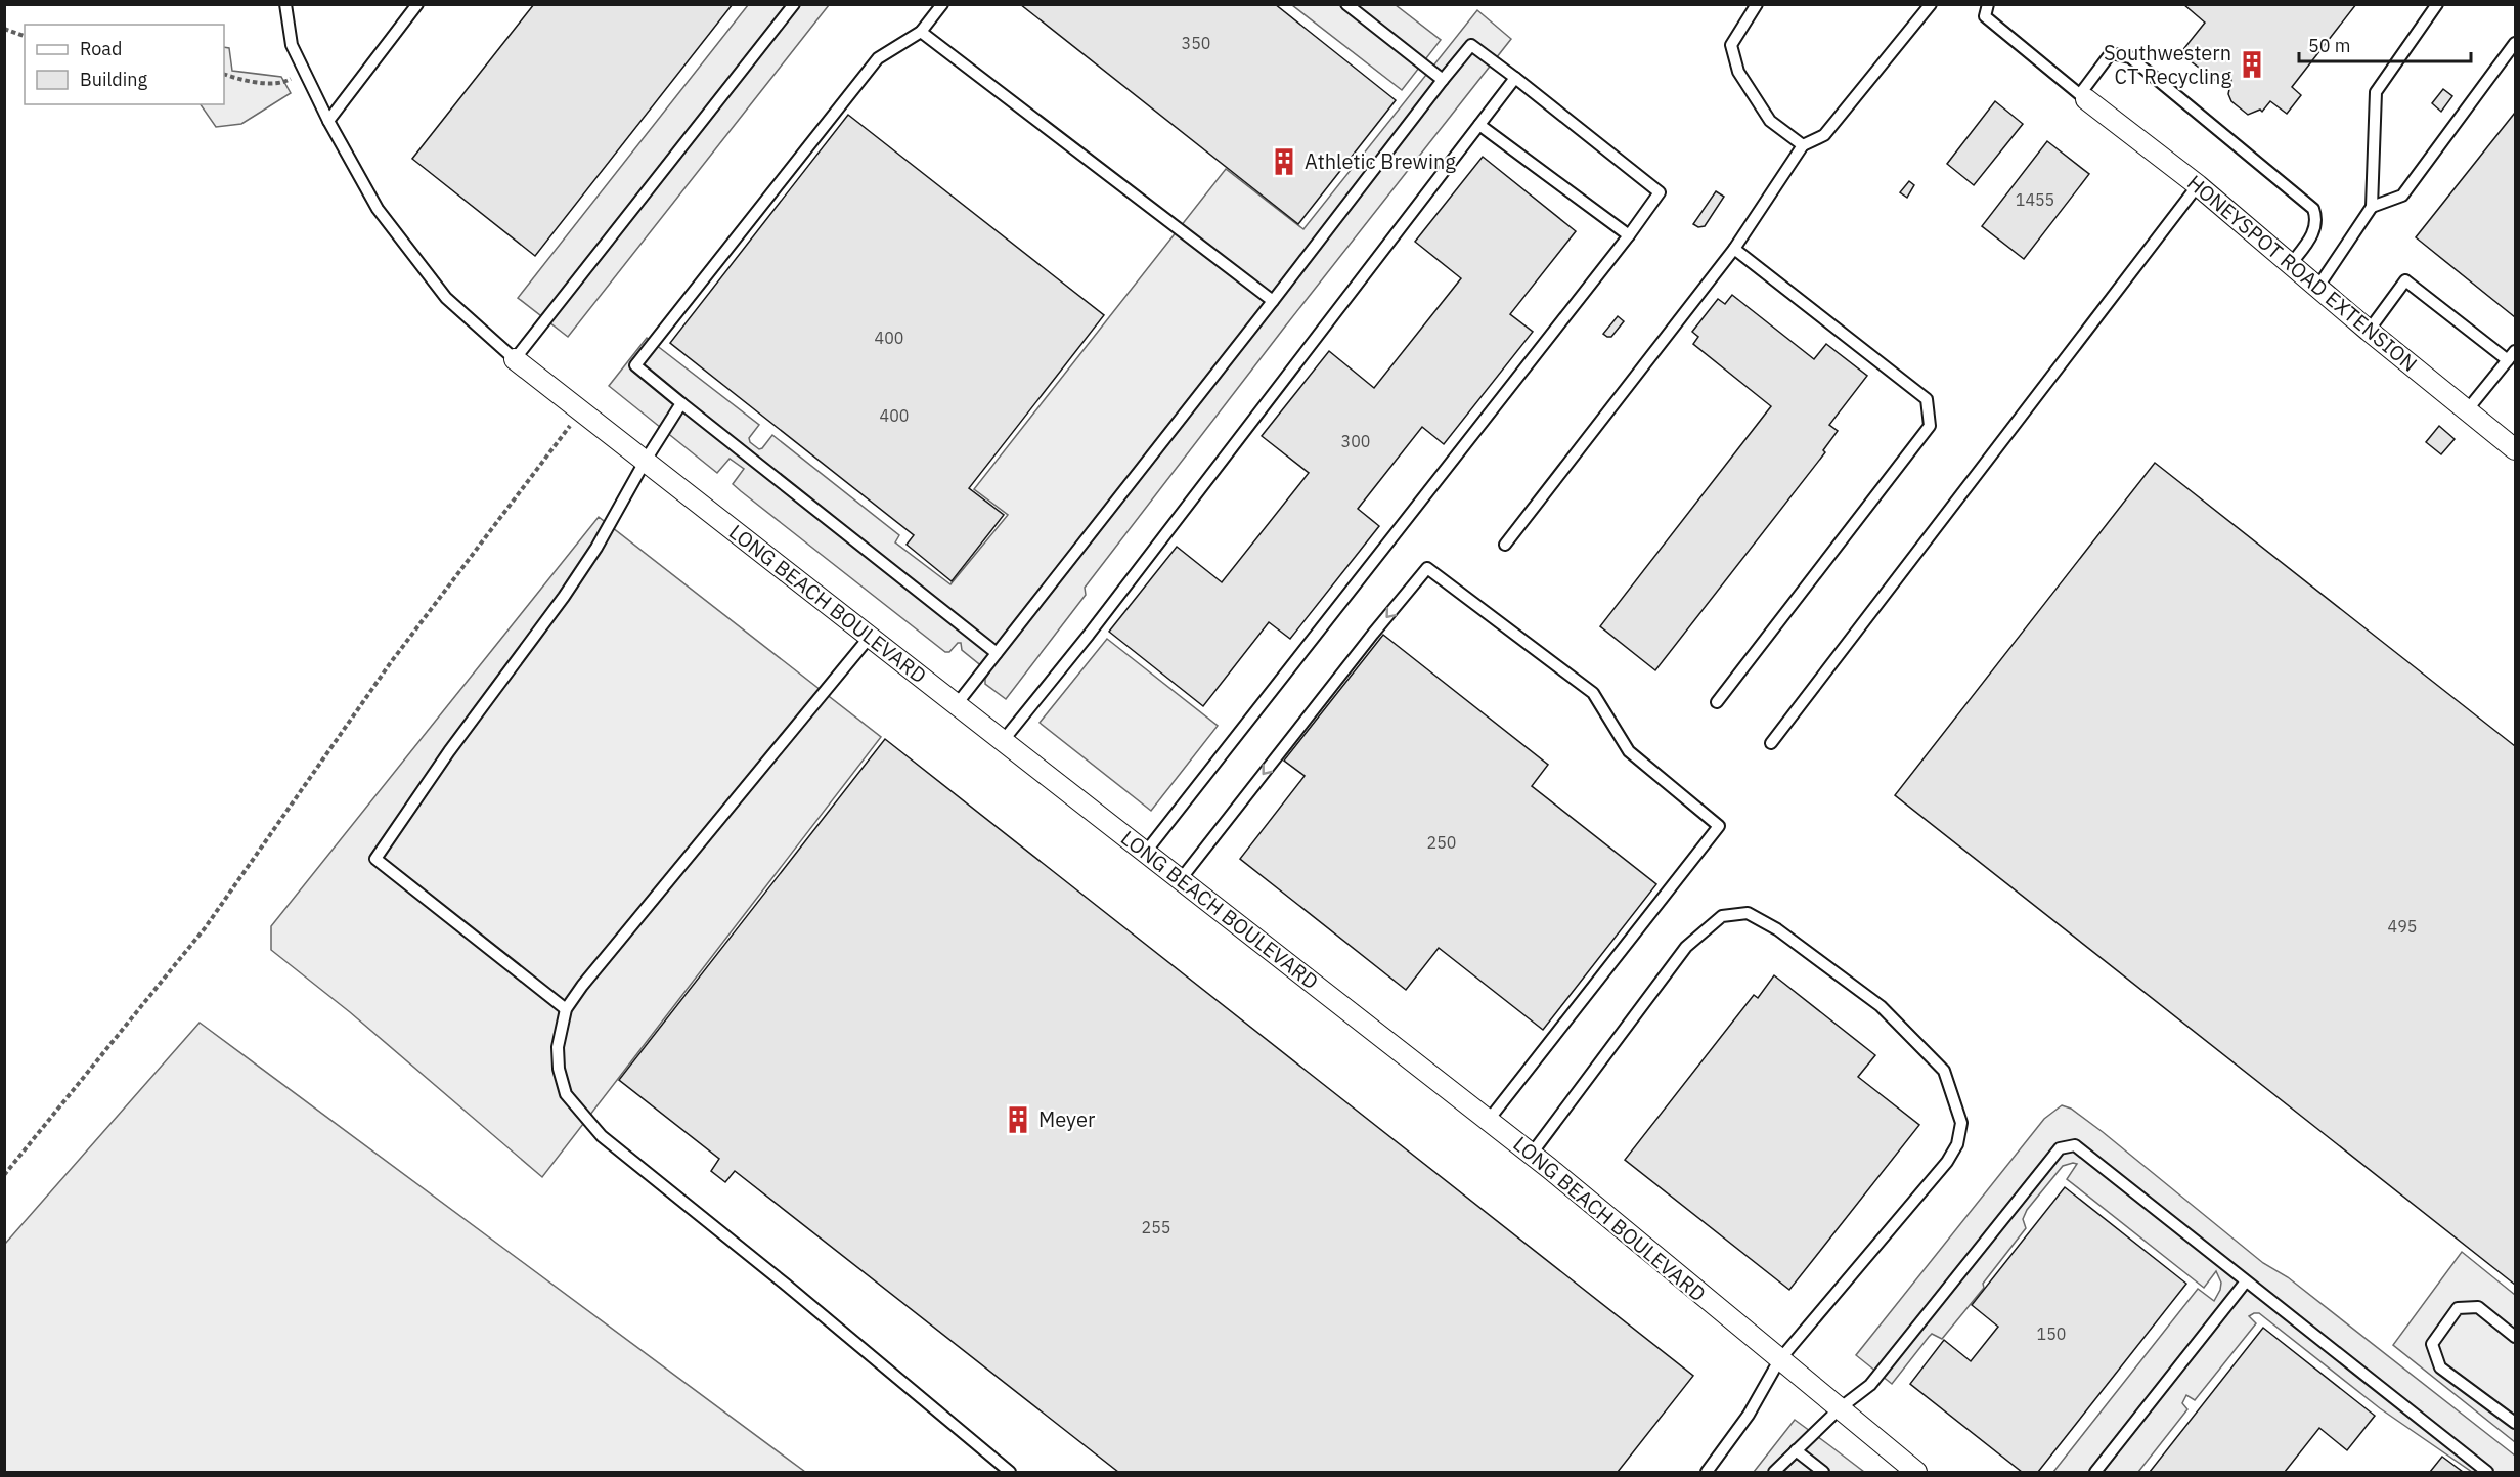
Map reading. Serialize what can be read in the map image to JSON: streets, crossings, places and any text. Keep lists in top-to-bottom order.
{
  "streets": {
    "street": ["HONEYSPOT ROAD EXTENSION", "LONG BEACH BOULEVARD"]
  },
  "places": {
    "building": ["Southwestern CT Recycling", "Athletic Brewing", "Meyer"]
  },
  "house_numbers": [
    "350",
    "1455",
    "400",
    "400",
    "300",
    "250",
    "495",
    "255",
    "150"
  ],
  "legend": ["Road", "Building"],
  "scale_bar": "50 m"
}
